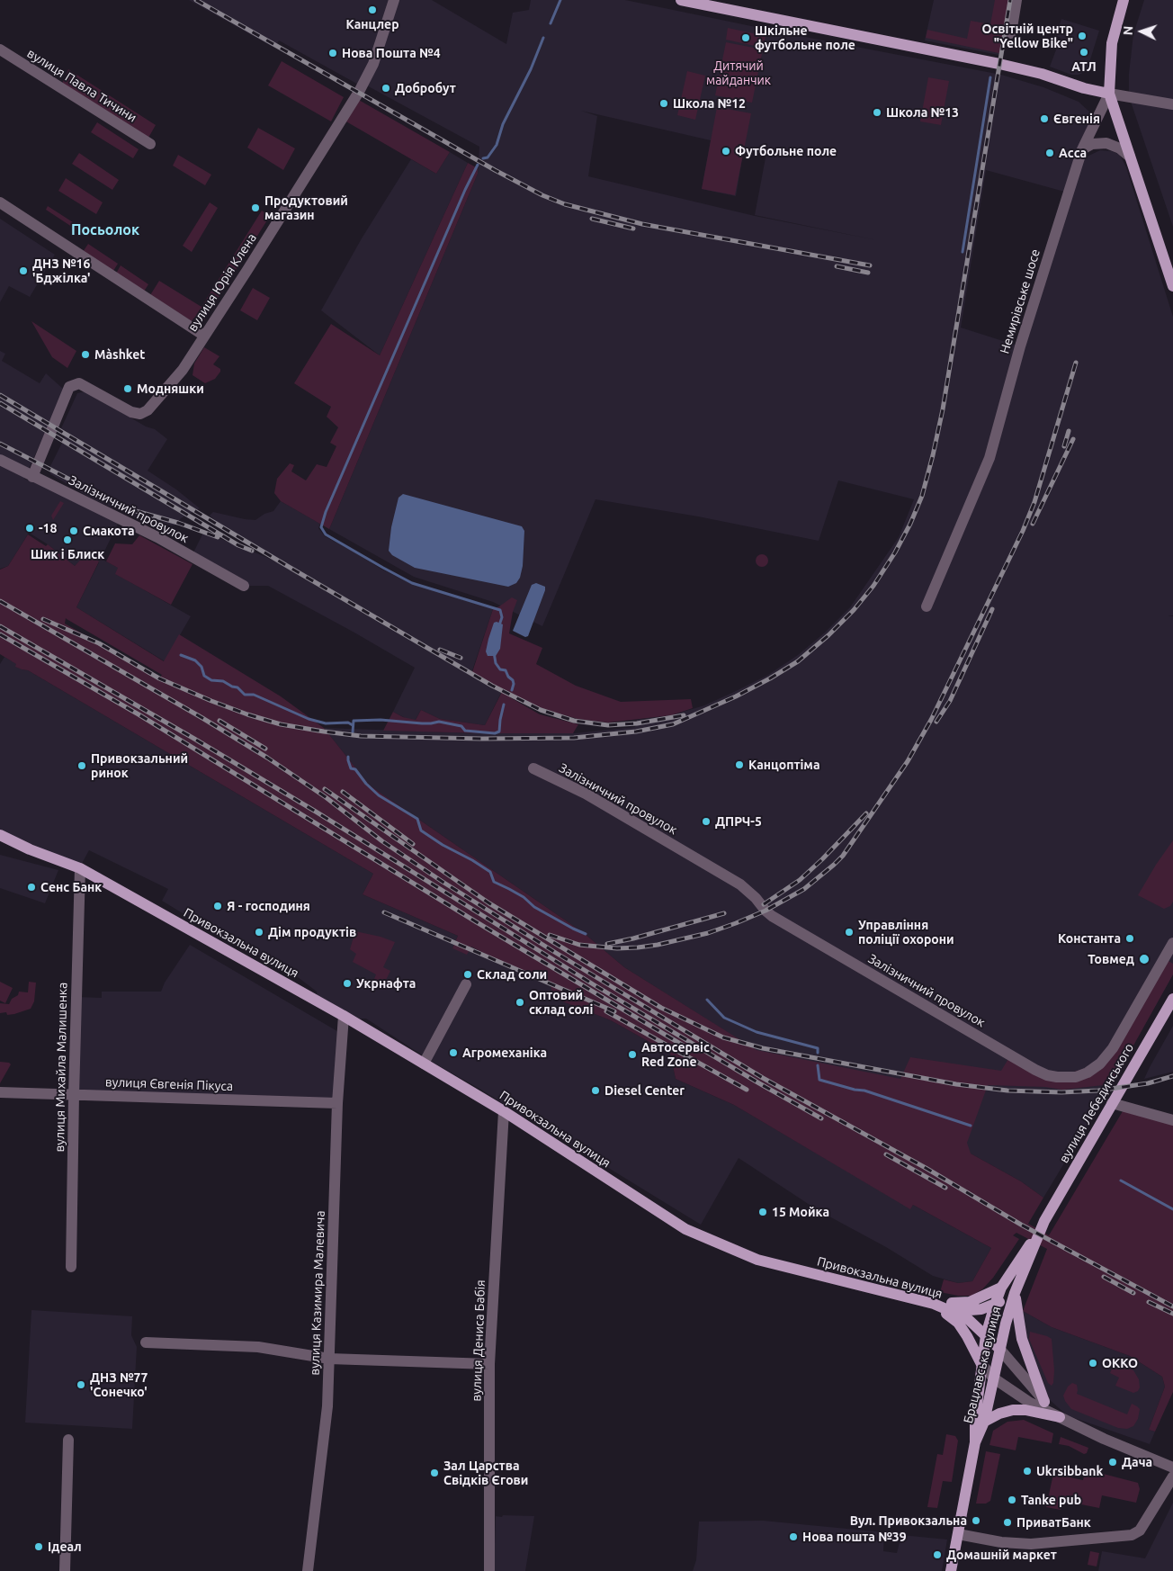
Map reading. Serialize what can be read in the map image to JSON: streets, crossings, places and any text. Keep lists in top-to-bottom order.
{
  "streets": {
    "main road": [
      "Немирівське шосе",
      "Привокзальна вулиця",
      "вулиця Лебединського",
      "Брацлавська вулиця"
    ],
    "street": [
      "вулиця Павла Тичини",
      "вулиця Юрія Клена",
      "Залізничний провулок",
      "вулиця Михайла Малишенка",
      "вулиця Євгенія Пікуса",
      "вулиця Казимира Малевича",
      "вулиця Дениса Бабія"
    ]
  },
  "crossings": [
    ["вулиця Юрія Клена", "Залізничний провулок"],
    ["Привокзальна вулиця", "вулиця Михайла Малишенка"],
    ["Привокзальна вулиця", "вулиця Казимира Малевича"],
    ["Привокзальна вулиця", "вулиця Дениса Бабія"],
    ["Привокзальна вулиця", "Брацлавська вулиця"],
    ["вулиця Михайла Малишенка", "вулиця Євгенія Пікуса"],
    ["вулиця Євгенія Пікуса", "вулиця Казимира Малевича"],
    ["вулиця Лебединського", "Брацлавська вулиця"]
  ],
  "districts": ["Посьолок"],
  "parks": ["Дитячий майданчик"],
  "places": [
    "Канцлер",
    "Освітній центр \"Yellow Bike\"",
    "Шкільне футбольне поле",
    "АТЛ",
    "Нова Пошта №4",
    "Добробут",
    "Школа №12",
    "Школа №13",
    "Євгенія",
    "Футбольне поле",
    "Асса",
    "Продуктовий магазин",
    "ДНЗ №16 'Бджілка'",
    "Màshket",
    "Модняшки",
    "-18",
    "Смакота",
    "Шик і Блиск",
    "Канцоптіма",
    "Привокзальний ринок",
    "ДПРЧ-5",
    "Сенс Банк",
    "Я - господиня",
    "Дім продуктів",
    "Управління поліції охорони",
    "Константа",
    "Товмед",
    "Склад соли",
    "Укрнафта",
    "Оптовий склад солі",
    "Агромеханіка",
    "Автосервіс Red Zone",
    "Diesel Center",
    "15 Мойка",
    "ОККО",
    "ДНЗ №77 'Сонечко'",
    "Дача",
    "Ukrsibbank",
    "Зал Царства Свідків Єгови",
    "Tanke pub",
    "Вул. Привокзальна",
    "ПриватБанк",
    "Нова пошта №39",
    "Ідеал",
    "Домашній маркет"
  ],
  "north": "left"
}
